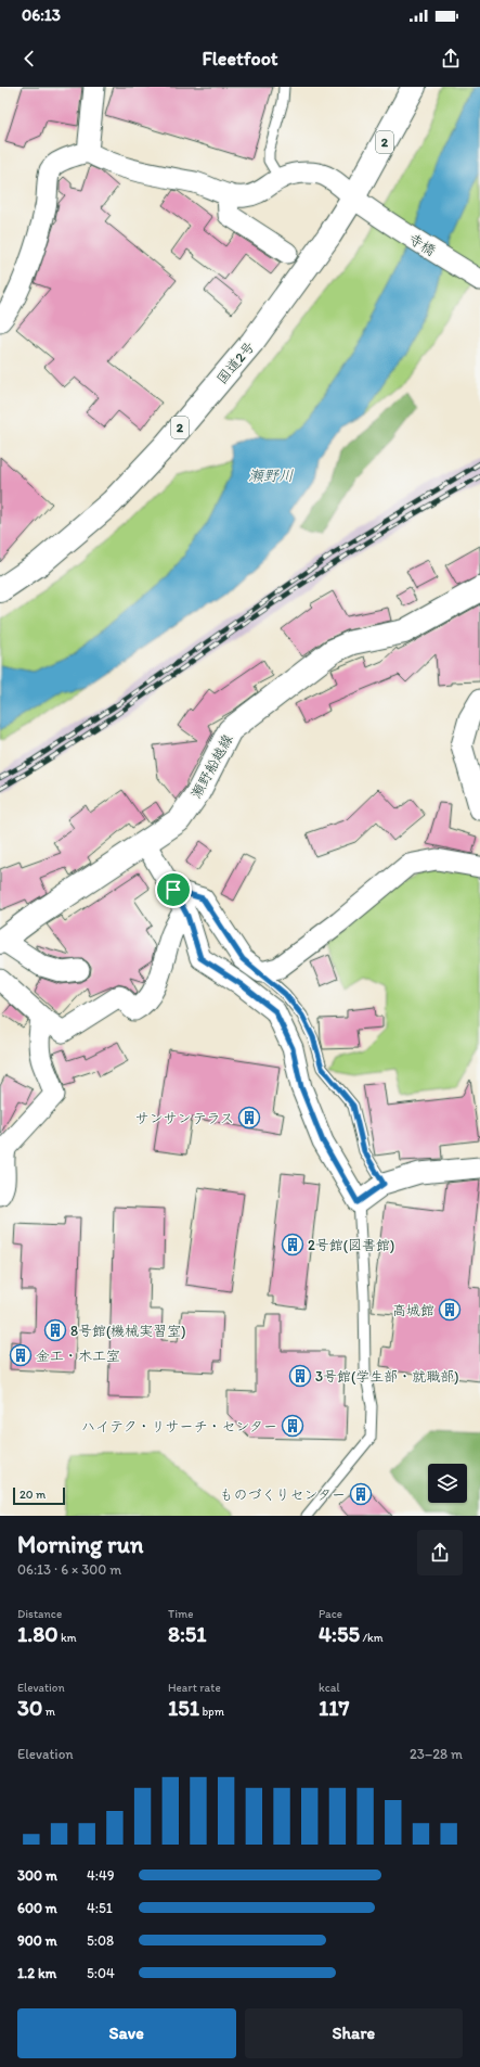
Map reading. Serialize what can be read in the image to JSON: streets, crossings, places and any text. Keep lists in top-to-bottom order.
{
  "streets": {
    "main road": ["2", "国道2号", "瀬野船越線"],
    "street": ["寺橋"]
  },
  "crossings": [
    ["寺橋", "国道2号"]
  ],
  "water": ["瀬野川"],
  "places": {
    "building": [
      "サンサンテラス",
      "2号館(図書館)",
      "高城館",
      "8号館(機械実習室)",
      "金工・木工室",
      "3号館(学生部・就職部)",
      "ハイテク・リサーチ・センター",
      "ものづくりセンター"
    ]
  },
  "scale_bar": "20 m",
  "page": {
    "status": "06:13",
    "header": "Fleetfoot",
    "scale": "20 m",
    "heading": ["Morning run", "06:13 · 6 × 300 m"],
    "stats": [
      ["Distance", "1.80 km"],
      ["Time", "8:51"],
      ["Pace", "4:55 /km"],
      ["Elevation", "30 m"],
      ["Heart rate", "151 bpm"],
      ["kcal", "117"]
    ],
    "chart": ["Elevation", "23–28 m"],
    "list": [
      {
        "name": "300 m",
        "note": "4:49"
      },
      {
        "name": "600 m",
        "note": "4:51"
      },
      {
        "name": "900 m",
        "note": "5:08"
      },
      {
        "name": "1.2 km",
        "note": "5:04"
      }
    ],
    "buttons": ["Save", "Share"]
  }
}
